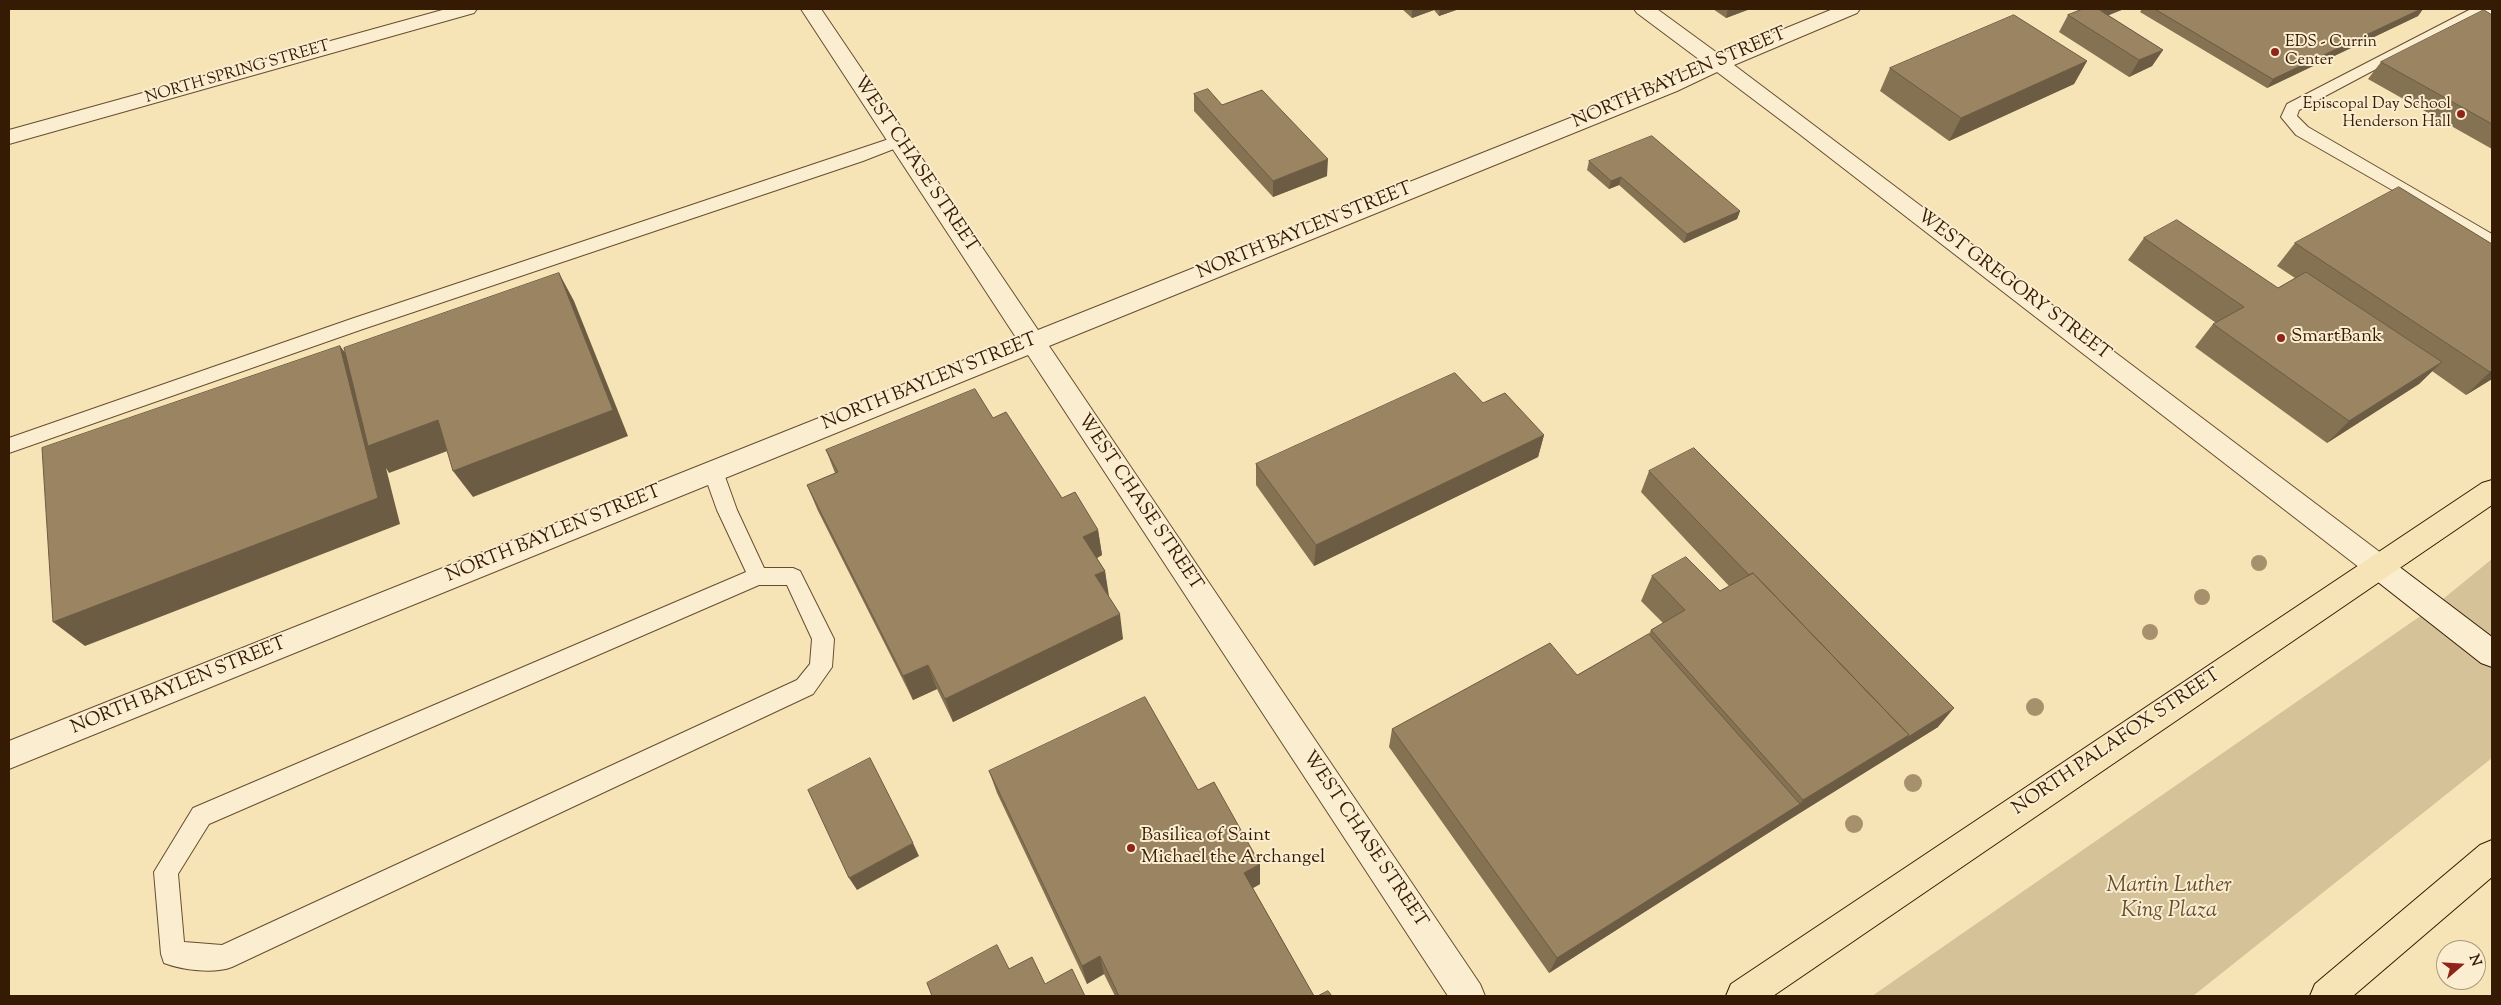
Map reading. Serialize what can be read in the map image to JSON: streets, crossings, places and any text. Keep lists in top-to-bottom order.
{
  "streets": {
    "main road": ["NORTH PALAFOX STREET"],
    "street": [
      "NORTH SPRING STREET",
      "NORTH BAYLEN STREET",
      "WEST CHASE STREET",
      "WEST GREGORY STREET"
    ]
  },
  "crossings": [
    ["NORTH BAYLEN STREET", "WEST CHASE STREET"],
    ["NORTH BAYLEN STREET", "WEST GREGORY STREET"],
    ["WEST GREGORY STREET", "NORTH PALAFOX STREET"]
  ],
  "parks": ["Martin Luther King Plaza"],
  "places": [
    "EDS - Currin Center",
    "Episcopal Day School Henderson Hall",
    "SmartBank",
    "Basilica of Saint Michael the Archangel"
  ],
  "north": "right"
}
